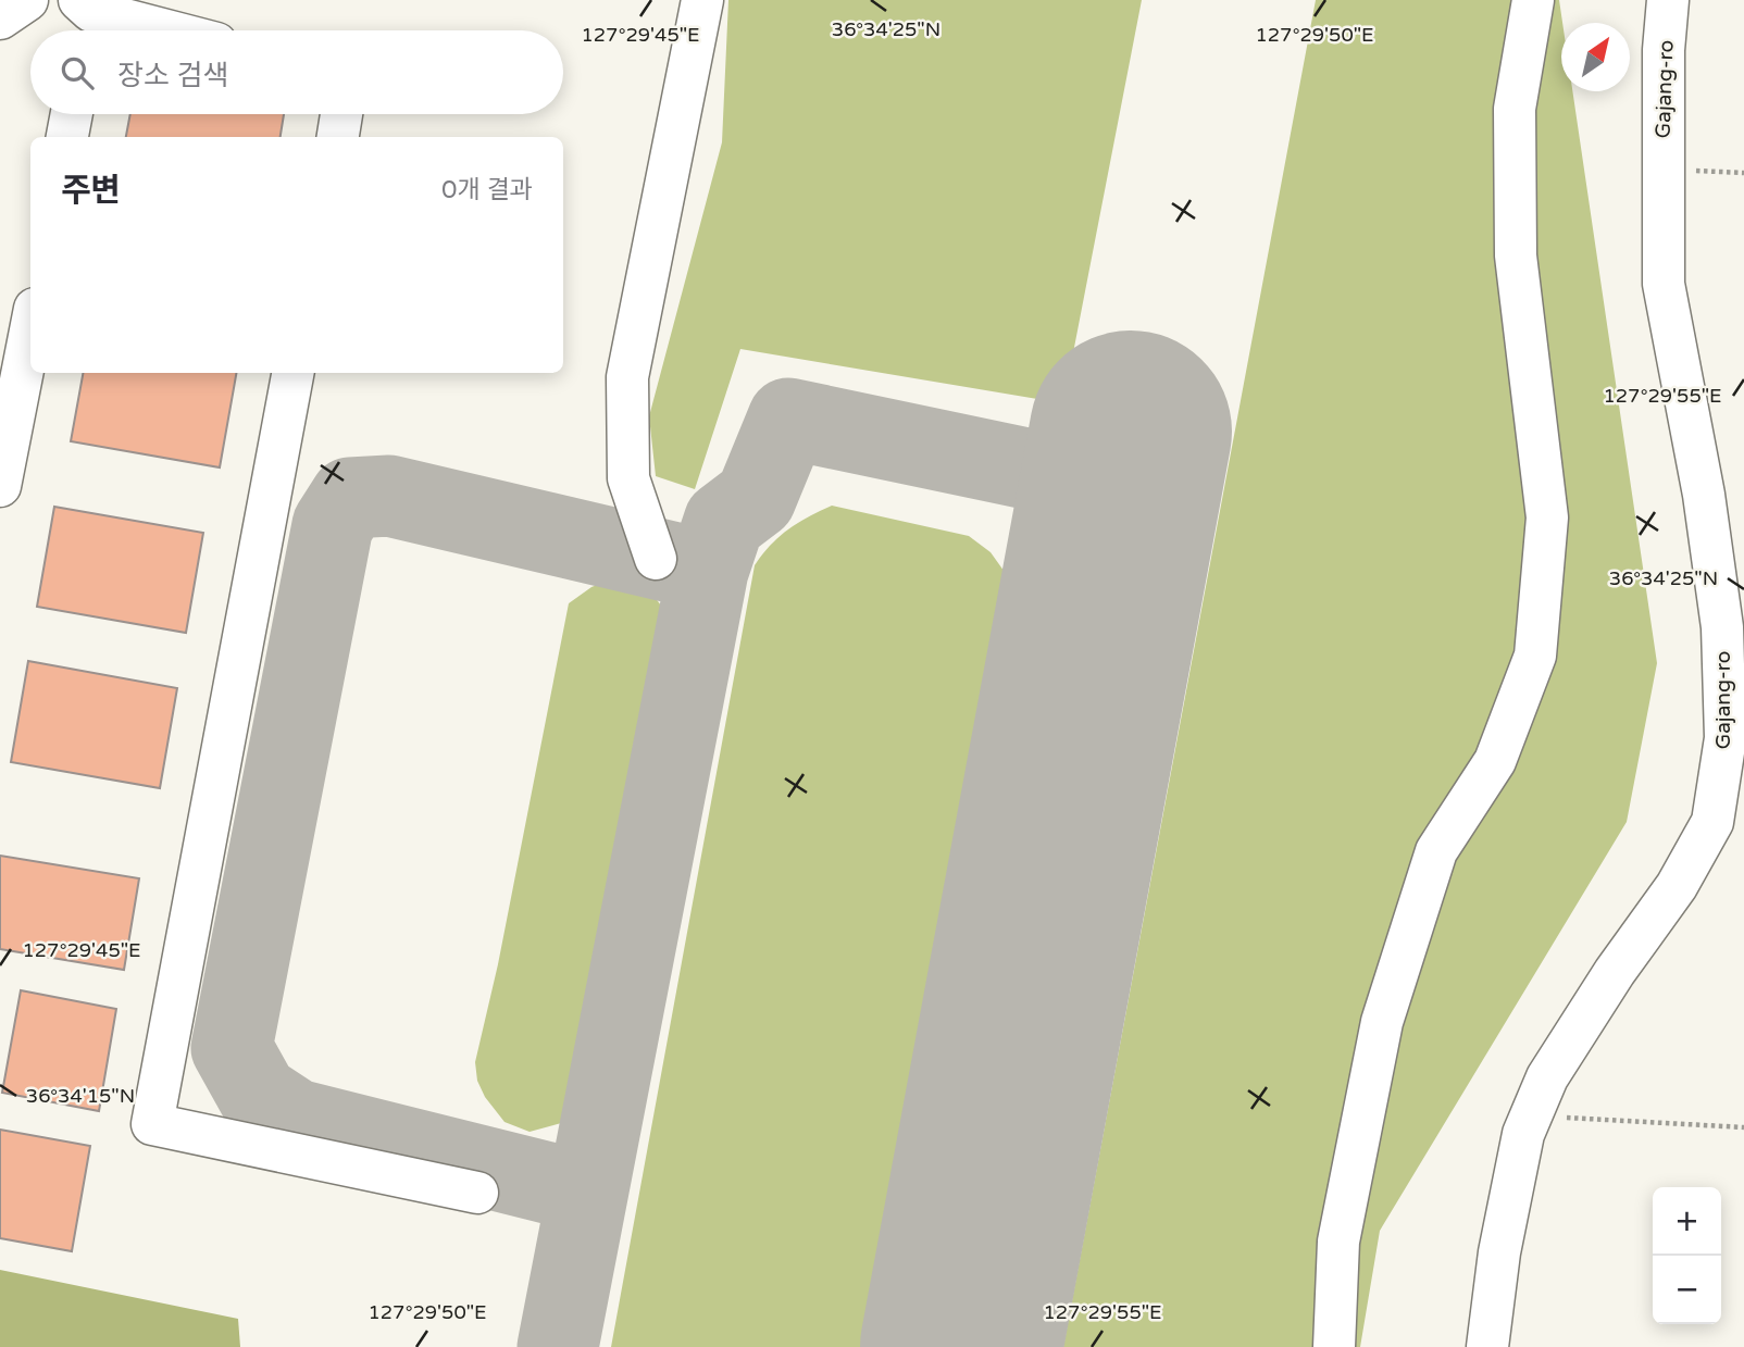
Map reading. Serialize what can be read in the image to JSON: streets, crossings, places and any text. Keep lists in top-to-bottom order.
{
  "streets": {
    "street": ["Gajang-ro"]
  },
  "north": "top right",
  "page": {
    "search": "장소 검색",
    "heading": ["주변", "0개 결과"],
    "map_buttons": ["+", "−"]
  },
  "coordinates": [
    "36°34'25\"N",
    "127°29'45\"E",
    "127°29'50\"E",
    "127°29'55\"E",
    "36°34'15\"N"
  ]
}
